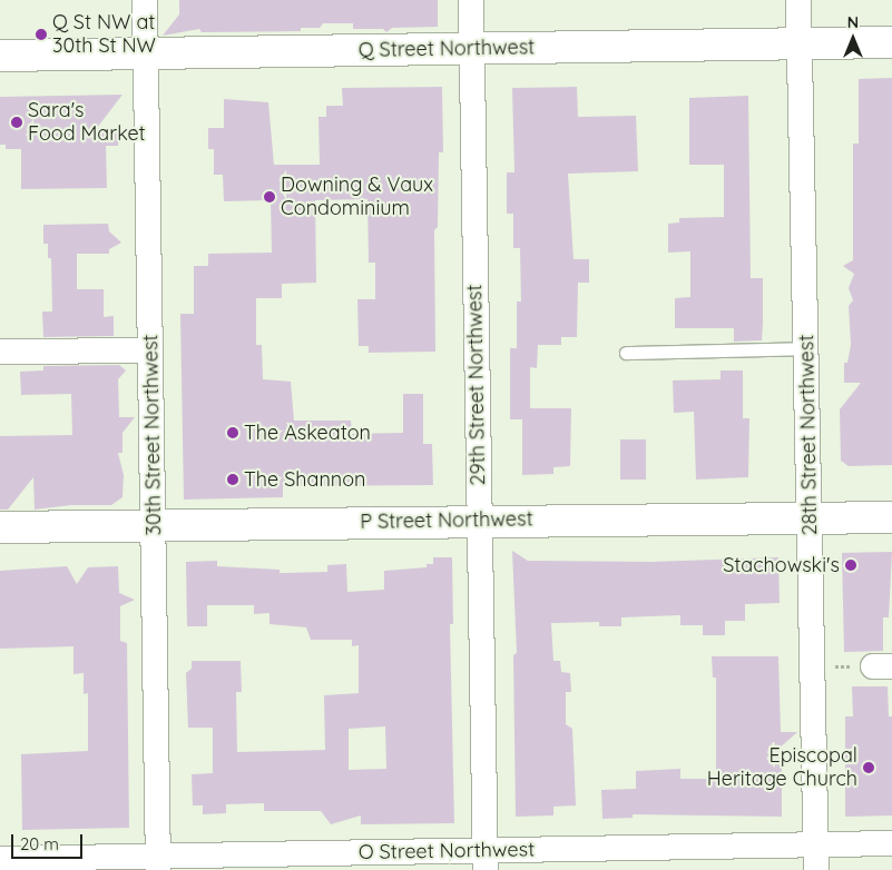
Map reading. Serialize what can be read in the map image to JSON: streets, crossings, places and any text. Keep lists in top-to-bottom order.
{
  "streets": {
    "street": [
      "Q Street Northwest",
      "29th Street Northwest",
      "30th Street Northwest",
      "28th Street Northwest",
      "P Street Northwest",
      "O Street Northwest"
    ]
  },
  "crossings": [
    ["Q Street Northwest", "29th Street Northwest"],
    ["Q Street Northwest", "30th Street Northwest"],
    ["Q Street Northwest", "28th Street Northwest"],
    ["29th Street Northwest", "P Street Northwest"],
    ["29th Street Northwest", "O Street Northwest"],
    ["30th Street Northwest", "P Street Northwest"],
    ["30th Street Northwest", "O Street Northwest"],
    ["28th Street Northwest", "P Street Northwest"],
    ["28th Street Northwest", "O Street Northwest"]
  ],
  "places": [
    "Q St NW at 30th St NW",
    "Sara's Food Market",
    "Downing & Vaux Condominium",
    "The Askeaton",
    "The Shannon",
    "Stachowski's",
    "Episcopal Heritage Church"
  ],
  "scale_bar": "20 m",
  "north": "top"
}
